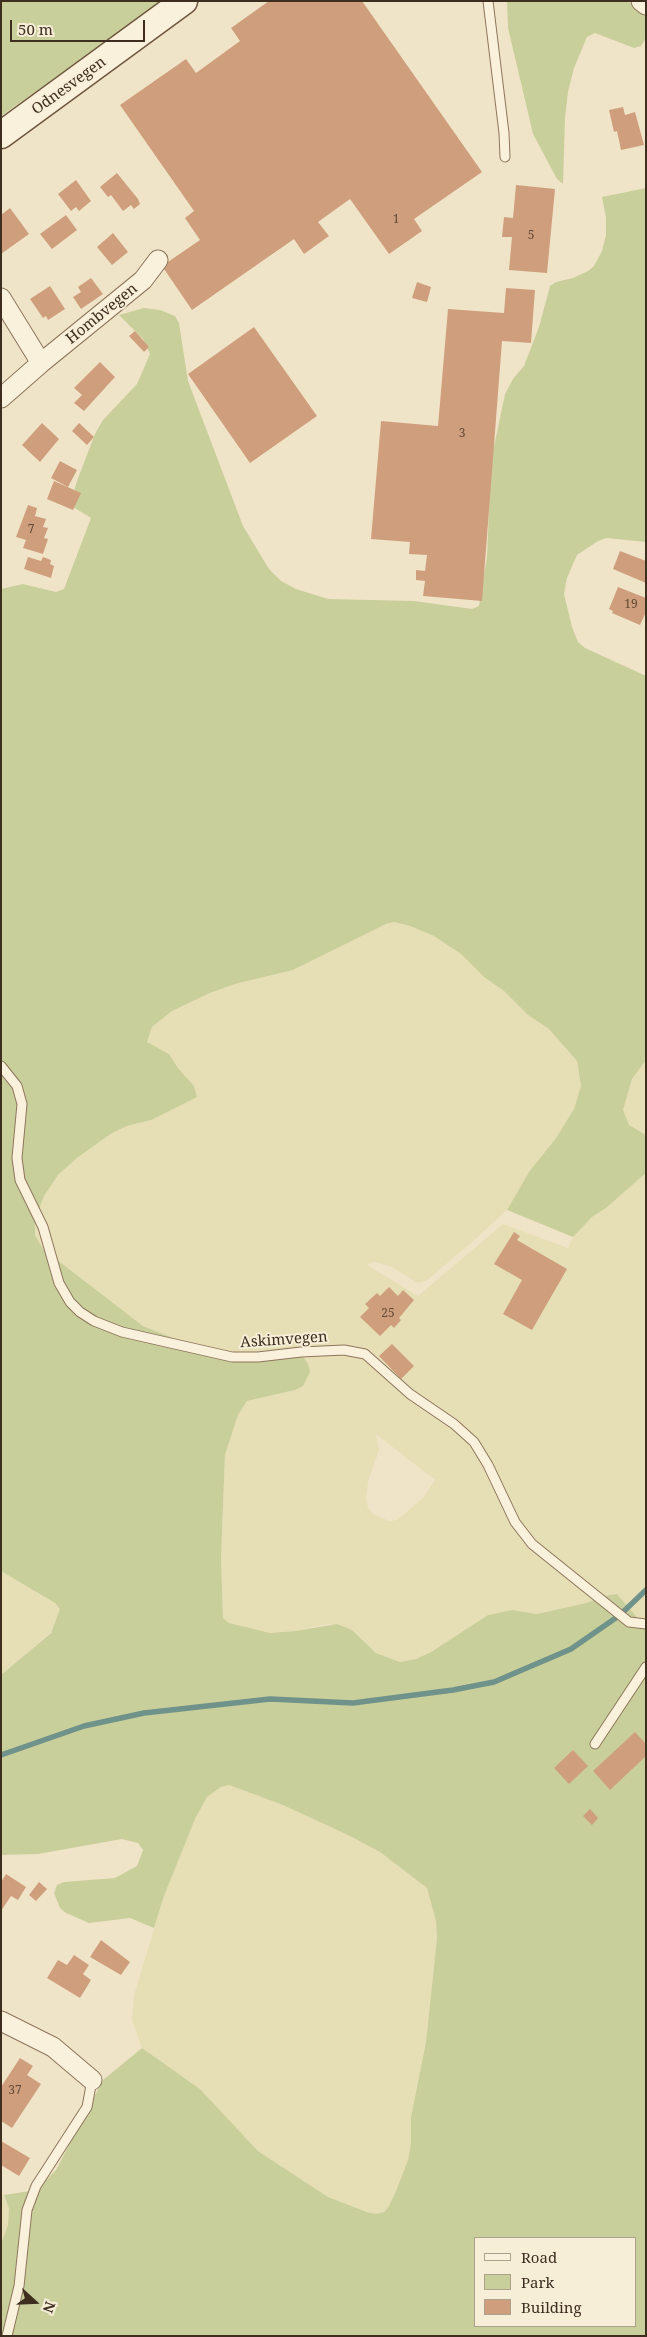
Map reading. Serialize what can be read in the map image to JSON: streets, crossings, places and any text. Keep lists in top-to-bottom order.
{
  "streets": {
    "main road": ["Odnesvegen"],
    "street": ["Hombvegen"],
    "lane": ["Askimvegen"]
  },
  "house_numbers": [
    "1",
    "5",
    "3",
    "7",
    "19",
    "25",
    "37"
  ],
  "legend": ["Road", "Park", "Building"],
  "scale_bar": "50 m",
  "north": "right"
}
